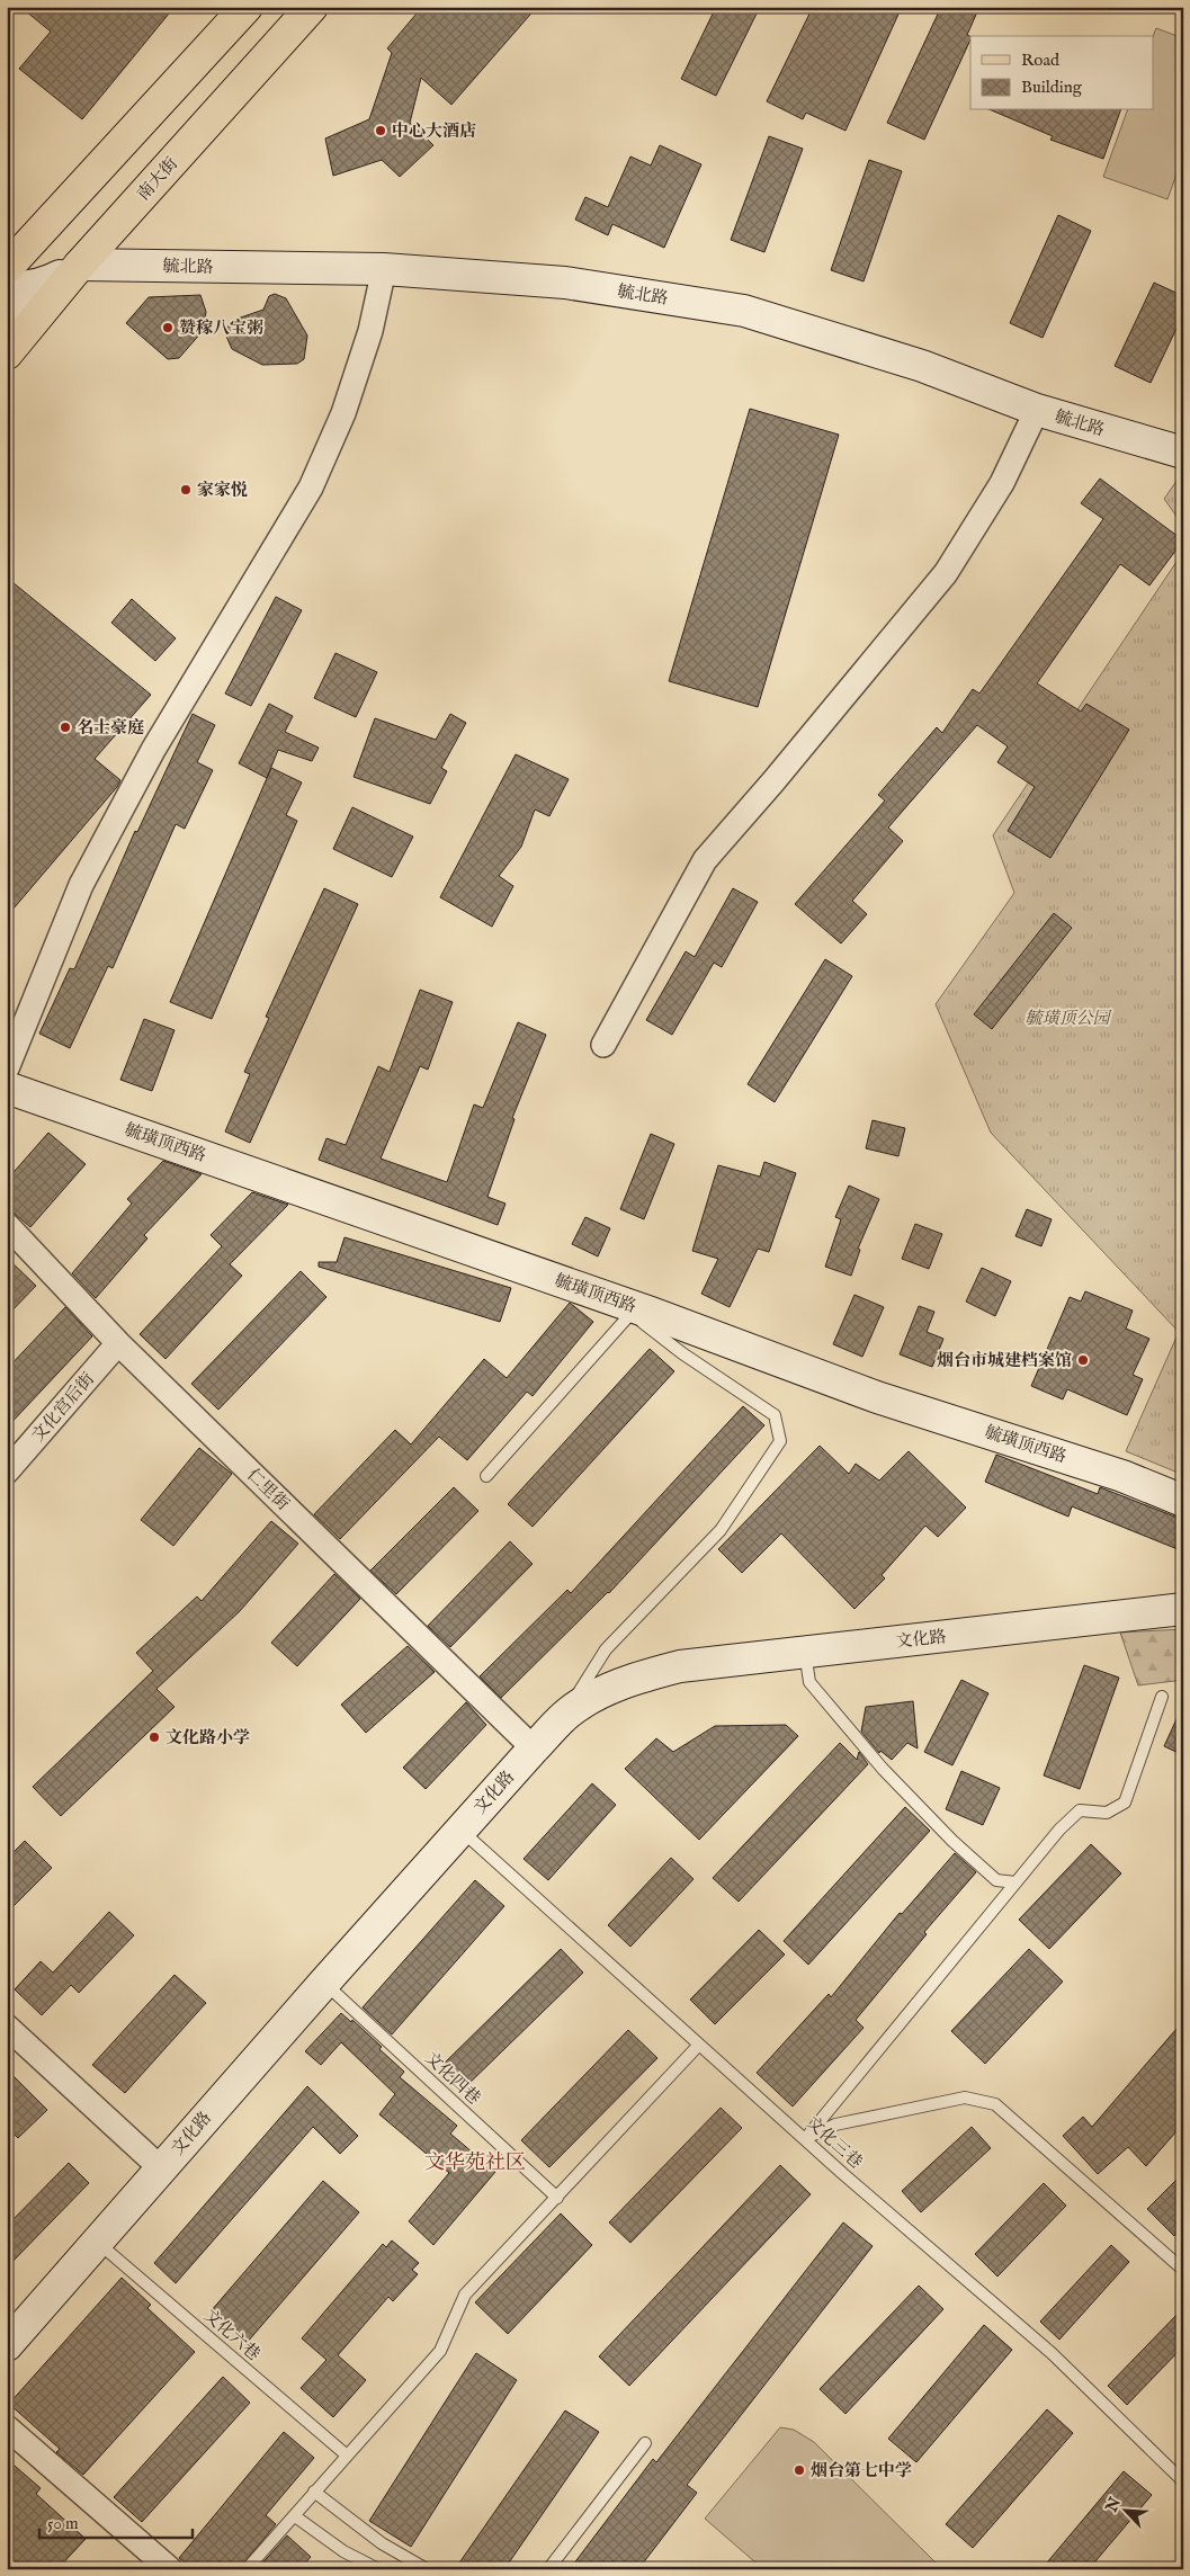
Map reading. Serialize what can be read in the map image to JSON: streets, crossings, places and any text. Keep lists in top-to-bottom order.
{
  "streets": {
    "main road": ["南大街"],
    "street": [
      "毓北路",
      "毓璜顶西路",
      "文化宫后街",
      "仁里街",
      "文化路"
    ],
    "lane": ["文化四巷", "文化三巷", "文化六巷"]
  },
  "crossings": [
    ["南大街", "毓北路"],
    ["文化宫后街", "仁里街"],
    ["仁里街", "文化路"],
    ["文化路", "文化四巷"],
    ["文化路", "文化三巷"],
    ["文化路", "文化六巷"]
  ],
  "districts": ["文华苑社区"],
  "parks": ["毓璜顶公园"],
  "places": [
    "中心大酒店",
    "赞稼八宝粥",
    "家家悦",
    "名士豪庭",
    "烟台市城建档案馆",
    "文化路小学",
    "烟台第七中学"
  ],
  "legend": ["Road", "Building"],
  "scale_bar": "50 m",
  "north": "top left"
}
